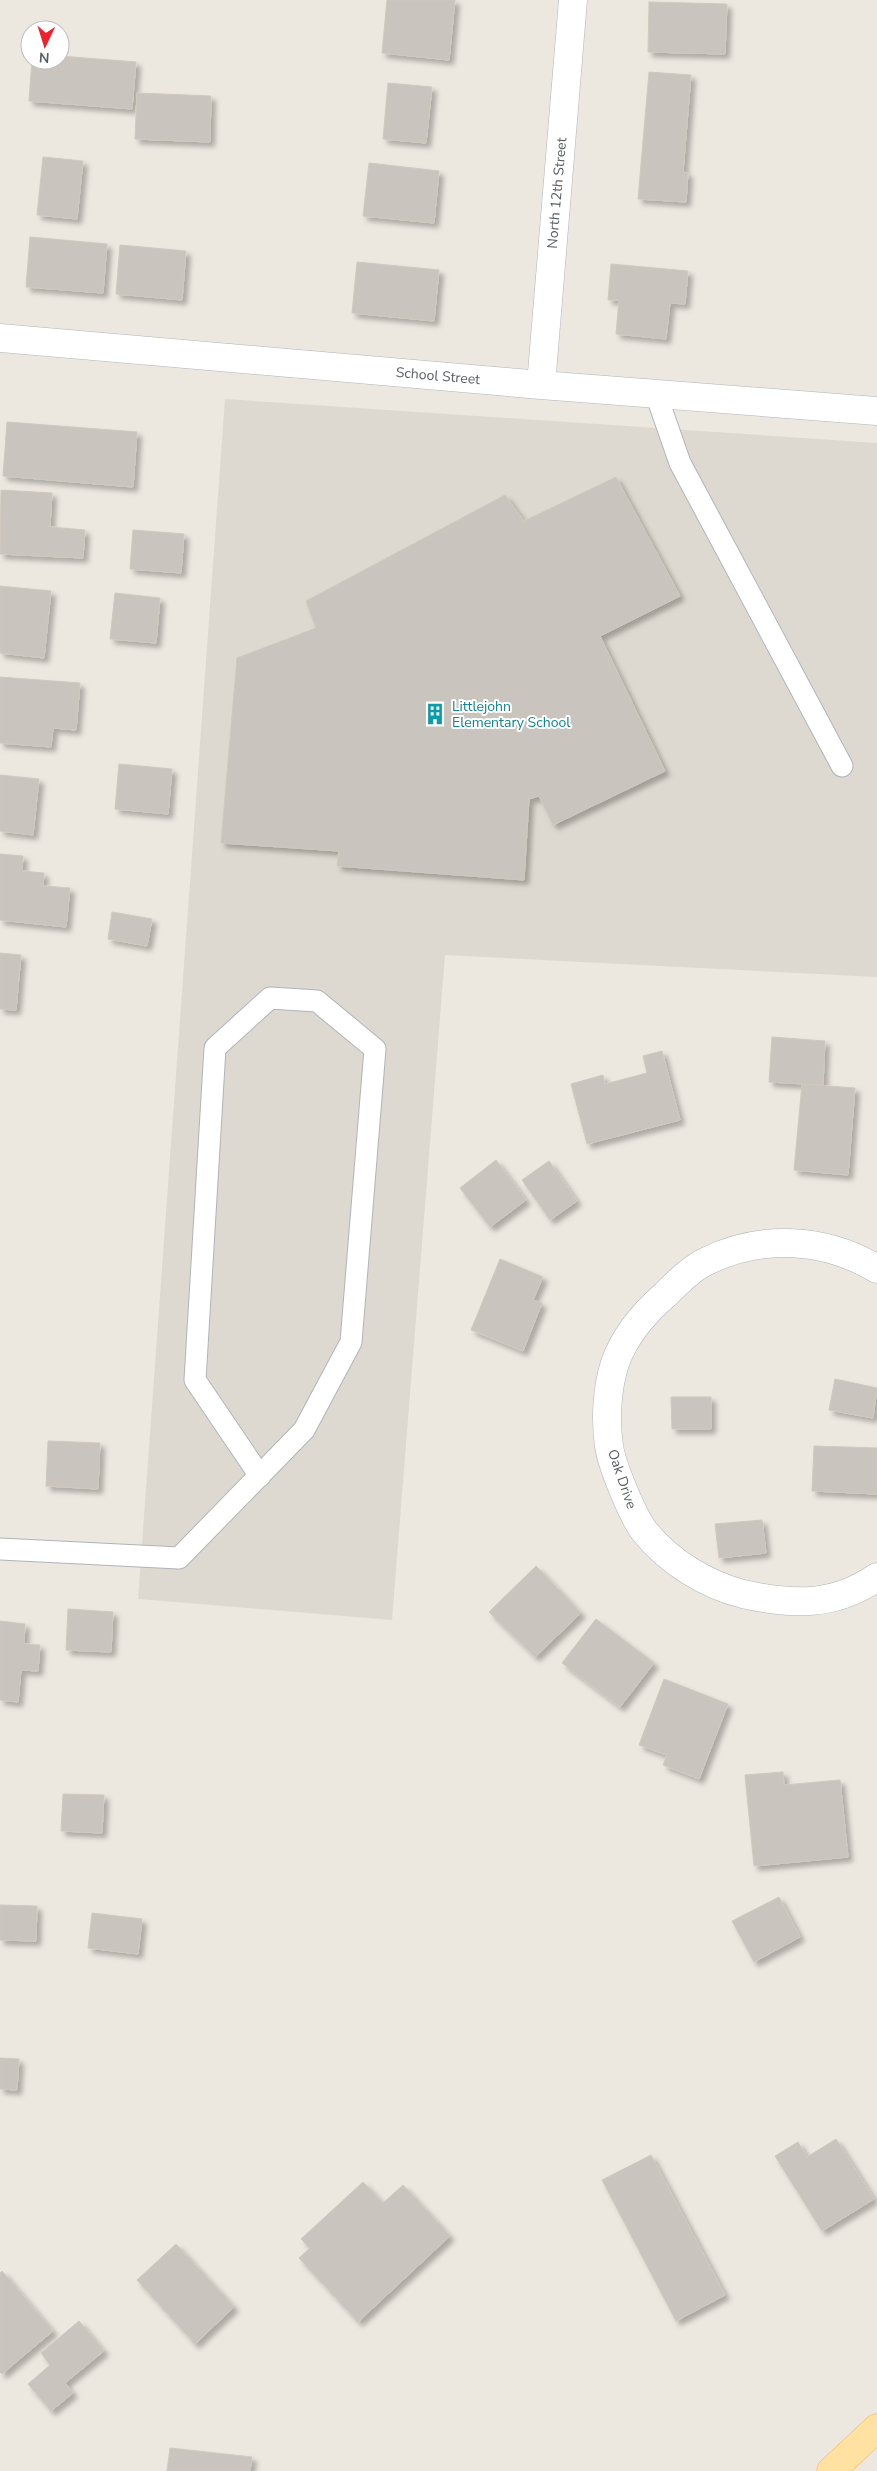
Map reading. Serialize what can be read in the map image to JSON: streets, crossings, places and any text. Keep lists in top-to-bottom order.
{
  "streets": {
    "street": ["North 12th Street", "School Street", "Oak Drive"]
  },
  "crossings": [
    ["North 12th Street", "School Street"]
  ],
  "places": {
    "building": ["Littlejohn Elementary School"]
  },
  "north": "bottom"
}
